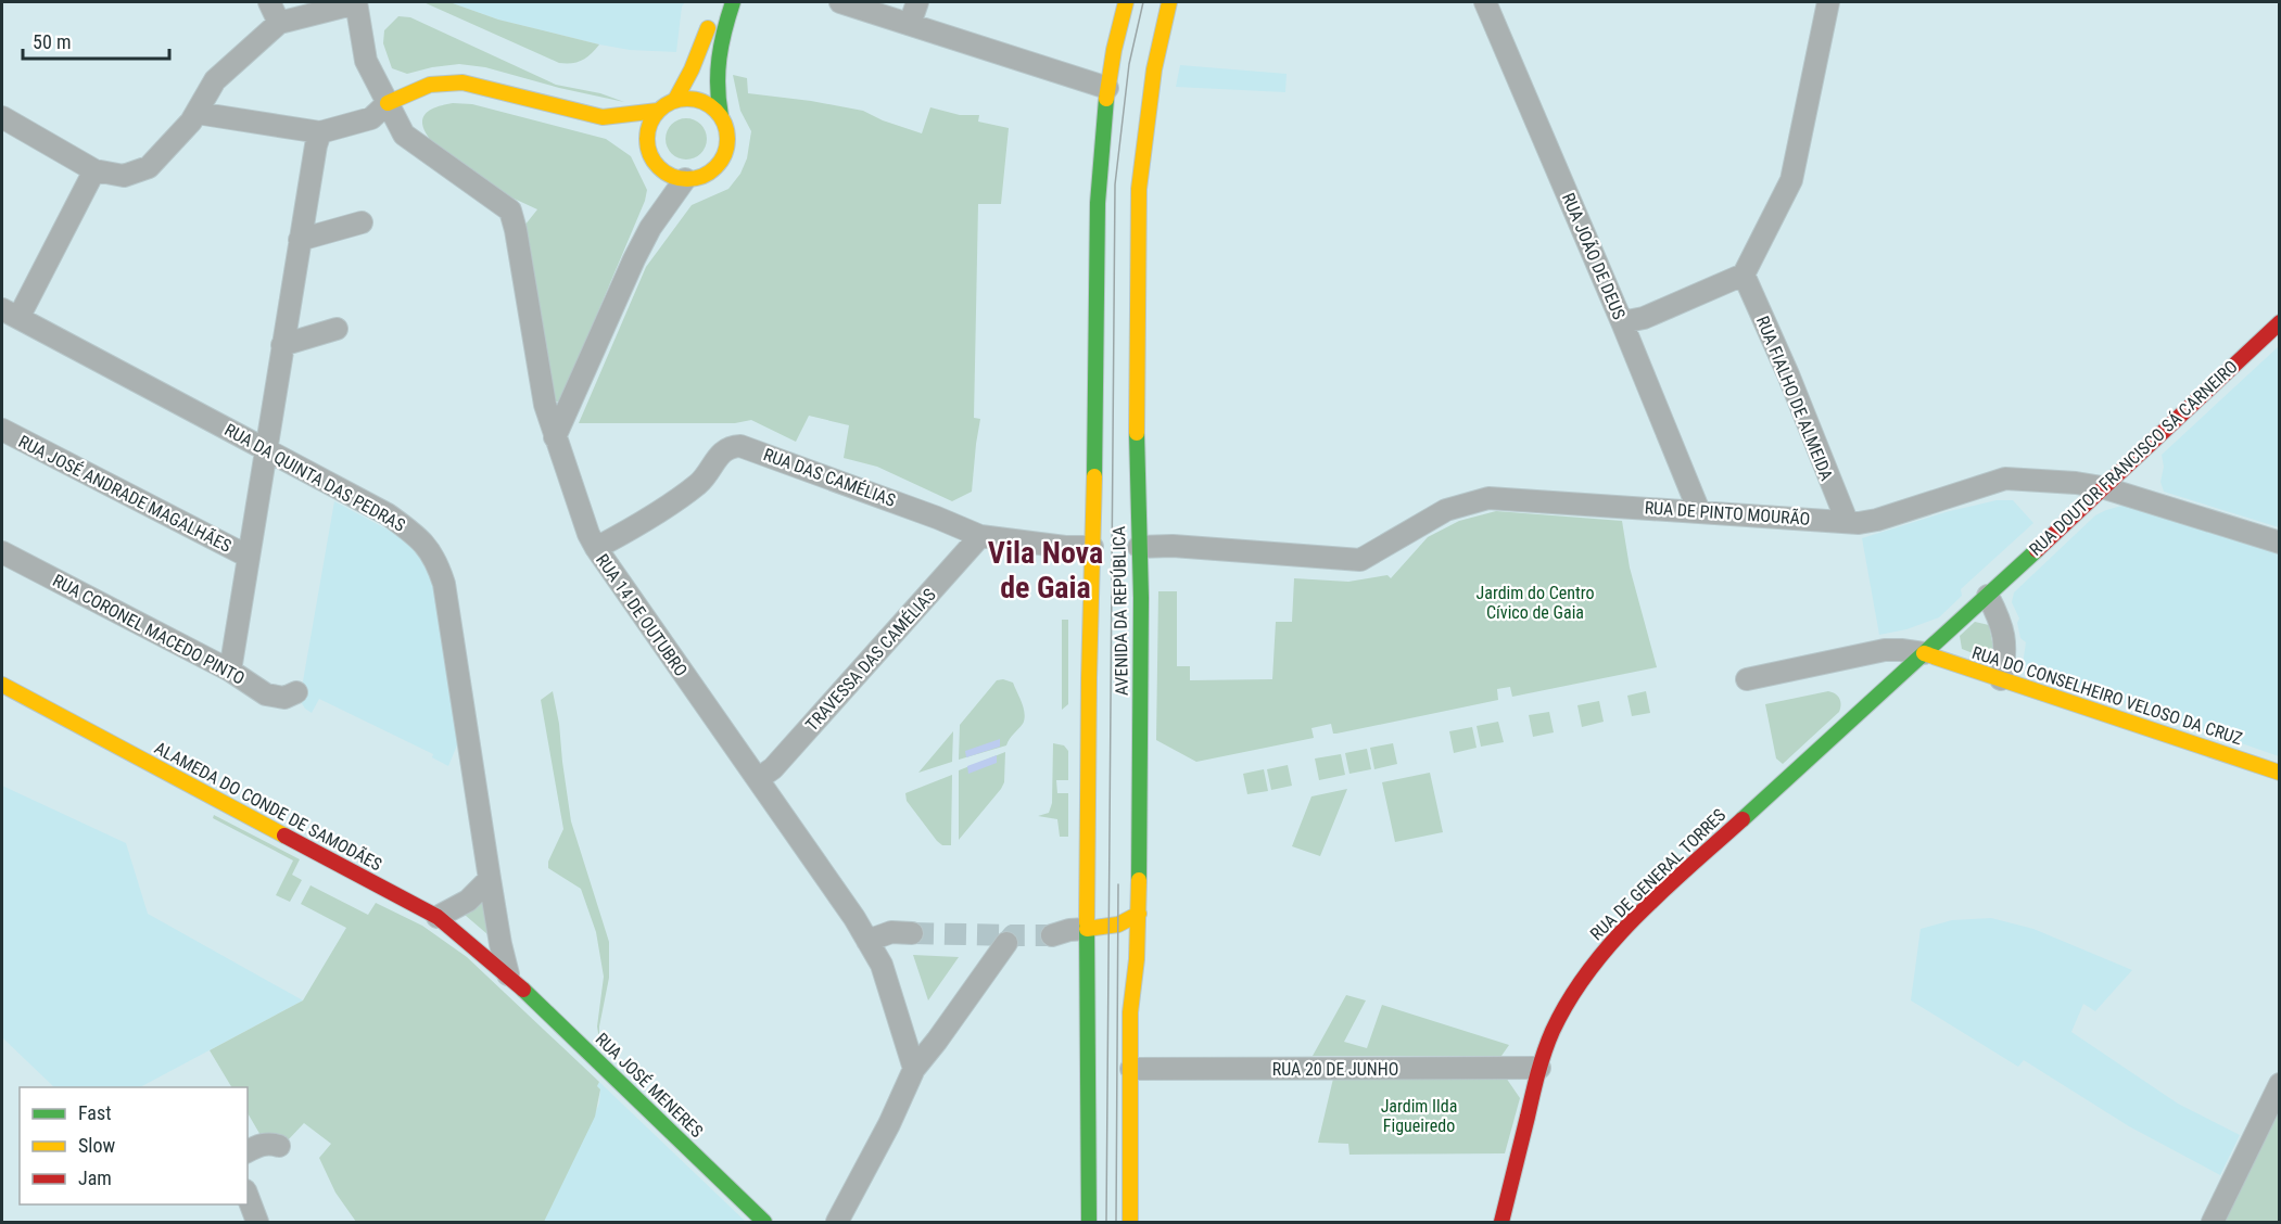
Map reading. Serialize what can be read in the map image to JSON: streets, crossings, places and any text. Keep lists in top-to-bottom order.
{
  "streets": {
    "main road": [
      "RUA DOUTOR FRANCISCO SÁ CARNEIRO",
      "AVENIDA DA REPÚBLICA",
      "RUA DO CONSELHEIRO VELOSO DA CRUZ",
      "ALAMEDA DO CONDE DE SAMODÃES",
      "RUA DE GENERAL TORRES",
      "RUA JOSÉ MENERES"
    ],
    "street": [
      "RUA JOÃO DE DEUS",
      "RUA FIALHO DE ALMEIDA",
      "RUA DA QUINTA DAS PEDRAS",
      "RUA DAS CAMÉLIAS",
      "RUA JOSÉ ANDRADE MAGALHÃES",
      "RUA DE PINTO MOURÃO",
      "RUA 14 DE OUTUBRO",
      "RUA CORONEL MACEDO PINTO",
      "TRAVESSA DAS CAMÉLIAS",
      "RUA 20 DE JUNHO"
    ]
  },
  "crossings": [
    ["RUA JOÃO DE DEUS", "RUA DE PINTO MOURÃO"],
    ["RUA FIALHO DE ALMEIDA", "RUA DE PINTO MOURÃO"],
    ["RUA DOUTOR FRANCISCO SÁ CARNEIRO", "RUA DE PINTO MOURÃO"],
    ["RUA DOUTOR FRANCISCO SÁ CARNEIRO", "RUA DO CONSELHEIRO VELOSO DA CRUZ"],
    ["RUA DOUTOR FRANCISCO SÁ CARNEIRO", "RUA DE GENERAL TORRES"],
    ["RUA DA QUINTA DAS PEDRAS", "ALAMEDA DO CONDE DE SAMODÃES"],
    ["RUA DA QUINTA DAS PEDRAS", "RUA JOSÉ MENERES"],
    ["RUA DAS CAMÉLIAS", "RUA DE PINTO MOURÃO"],
    ["RUA DAS CAMÉLIAS", "AVENIDA DA REPÚBLICA"],
    ["RUA DAS CAMÉLIAS", "RUA 14 DE OUTUBRO"],
    ["RUA DAS CAMÉLIAS", "TRAVESSA DAS CAMÉLIAS"],
    ["AVENIDA DA REPÚBLICA", "RUA 20 DE JUNHO"],
    ["RUA 14 DE OUTUBRO", "TRAVESSA DAS CAMÉLIAS"],
    ["RUA DO CONSELHEIRO VELOSO DA CRUZ", "RUA DE GENERAL TORRES"],
    ["ALAMEDA DO CONDE DE SAMODÃES", "RUA JOSÉ MENERES"],
    ["RUA DE GENERAL TORRES", "RUA 20 DE JUNHO"]
  ],
  "districts": ["Vila Nova de Gaia"],
  "parks": ["Jardim do Centro Cívico de Gaia", "Jardim Ilda Figueiredo"],
  "legend": ["Fast", "Slow", "Jam"],
  "scale_bar": "50 m"
}
